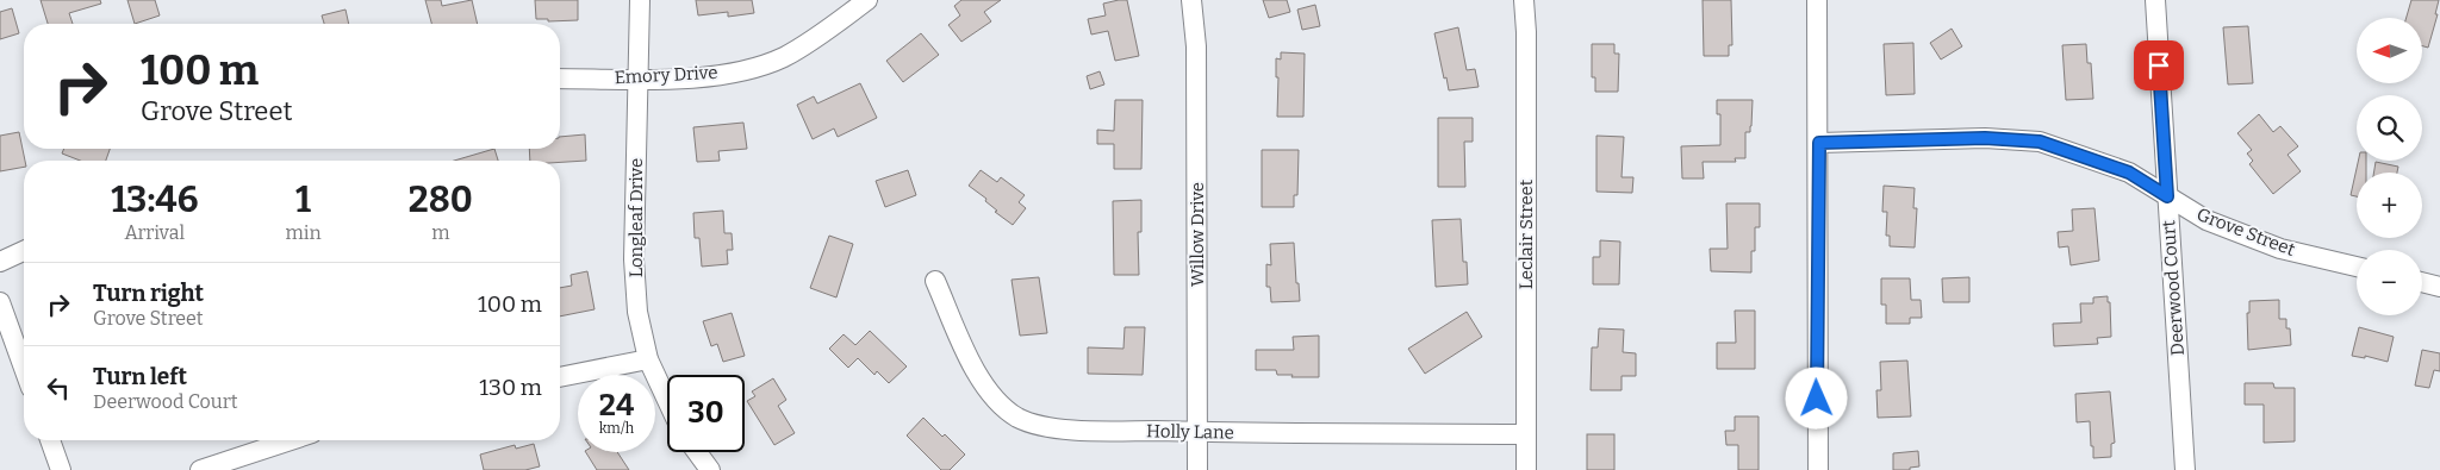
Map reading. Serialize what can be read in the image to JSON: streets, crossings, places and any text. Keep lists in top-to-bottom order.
{
  "streets": {
    "street": [
      "Emory Drive",
      "Longleaf Drive",
      "Grove Street",
      "Willow Drive",
      "Leclair Street",
      "Deerwood Court",
      "Holly Lane"
    ]
  },
  "crossings": [
    ["Emory Drive", "Longleaf Drive"],
    ["Grove Street", "Deerwood Court"],
    ["Willow Drive", "Holly Lane"],
    ["Leclair Street", "Holly Lane"]
  ],
  "north": "left",
  "page": {
    "map_buttons": ["+", "−"],
    "turn": ["100 m", "Grove Street"],
    "eta": [
      "13:46",
      "Arrival",
      "1",
      "min",
      "280",
      "m"
    ],
    "list": [
      {
        "name": "Turn right",
        "note": "Grove Street",
        "value": "100 m"
      },
      {
        "name": "Turn left",
        "note": "Deerwood Court",
        "value": "130 m"
      }
    ],
    "speed": "24 km/h",
    "limit": "30"
  }
}
